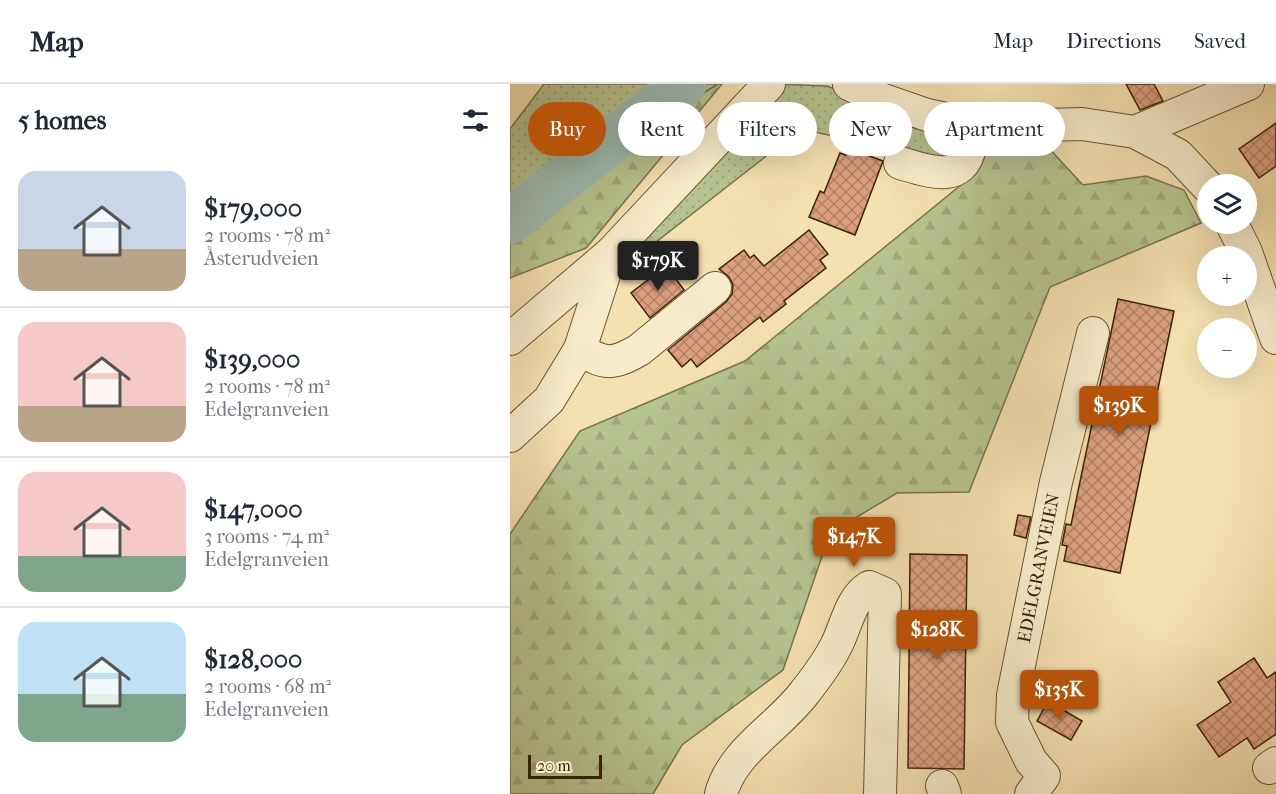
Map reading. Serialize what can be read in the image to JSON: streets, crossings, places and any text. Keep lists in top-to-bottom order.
{
  "streets": {
    "street": ["EDELGRANVEIEN"]
  },
  "scale_bar": "20 m",
  "page": {
    "header": "Map",
    "nav": ["Map", "Directions", "Saved"],
    "heading": "5 homes",
    "chip": [
      "Buy",
      "Rent",
      "Filters",
      "New",
      "Apartment"
    ],
    "list": [
      {
        "name": "$179,000",
        "note": "2 rooms · 78 m² · Åsterudveien"
      },
      {
        "name": "$139,000",
        "note": "2 rooms · 78 m² · Edelgranveien"
      },
      {
        "name": "$147,000",
        "note": "3 rooms · 74 m² · Edelgranveien"
      },
      {
        "name": "$128,000",
        "note": "2 rooms · 68 m² · Edelgranveien"
      }
    ],
    "map_buttons": ["+", "−"],
    "price": [
      "$179K",
      "$139K",
      "$147K",
      "$128K",
      "$135K"
    ],
    "scale": "20 m"
  }
}
